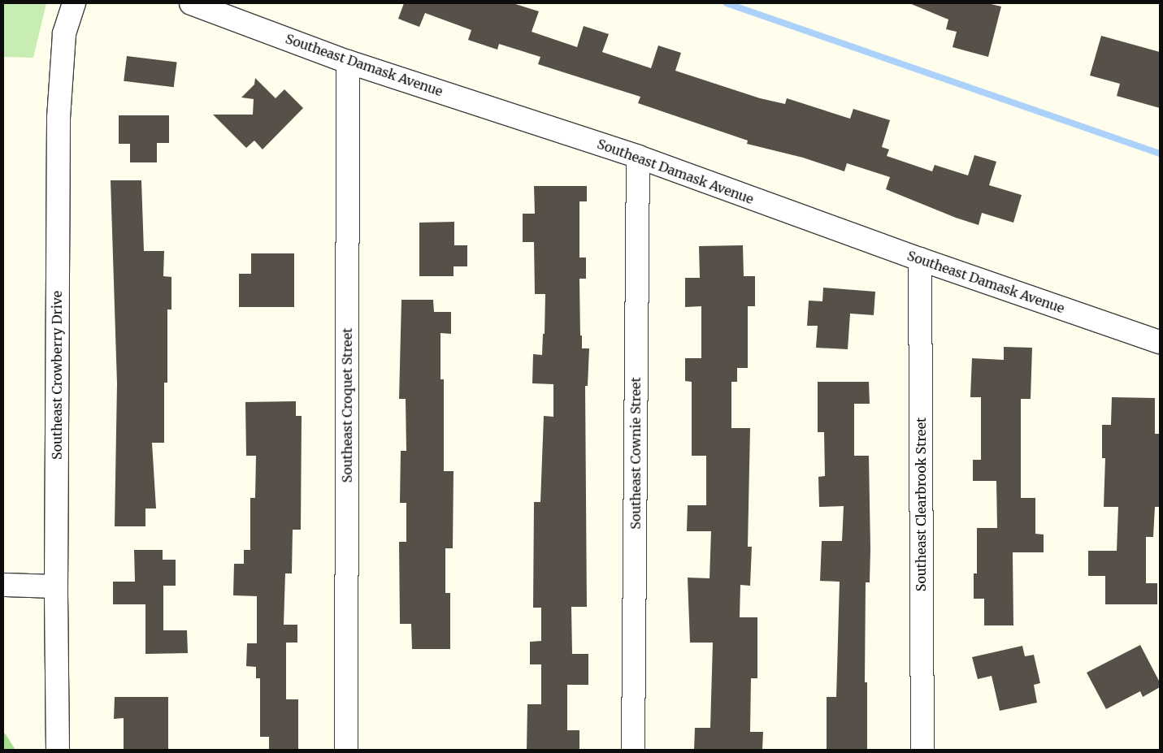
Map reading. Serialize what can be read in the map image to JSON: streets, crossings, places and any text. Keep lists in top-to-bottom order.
{
  "streets": {
    "street": [
      "Southeast Damask Avenue",
      "Southeast Crowberry Drive",
      "Southeast Croquet Street",
      "Southeast Cownie Street",
      "Southeast Clearbrook Street"
    ]
  },
  "crossings": [
    ["Southeast Damask Avenue", "Southeast Croquet Street"],
    ["Southeast Damask Avenue", "Southeast Cownie Street"],
    ["Southeast Damask Avenue", "Southeast Clearbrook Street"]
  ]
}
